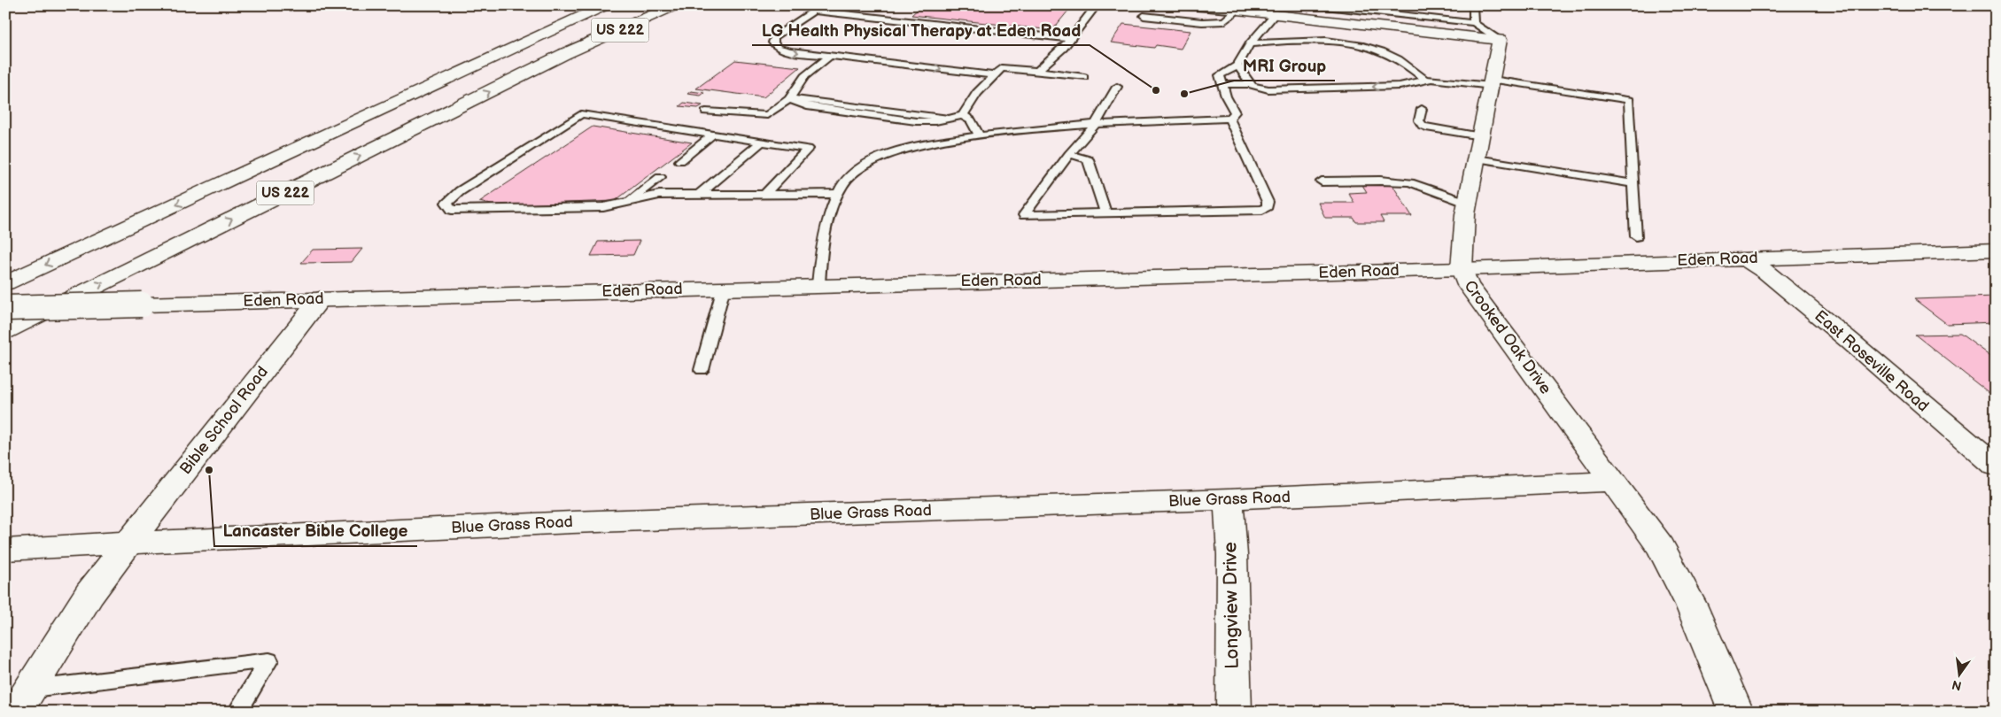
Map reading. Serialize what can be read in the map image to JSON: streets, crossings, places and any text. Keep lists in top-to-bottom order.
{
  "streets": {
    "main road": [
      "US 222",
      "Eden Road",
      "Crooked Oak Drive",
      "East Roseville Road",
      "Bible School Road",
      "Blue Grass Road",
      "Longview Drive"
    ]
  },
  "crossings": [
    ["Eden Road", "Crooked Oak Drive"],
    ["Eden Road", "East Roseville Road"],
    ["Eden Road", "Bible School Road"],
    ["Crooked Oak Drive", "Blue Grass Road"],
    ["Bible School Road", "Blue Grass Road"],
    ["Blue Grass Road", "Longview Drive"]
  ],
  "places": ["LG Health Physical Therapy at Eden Road", "MRI Group", "Lancaster Bible College"],
  "north": "bottom"
}
